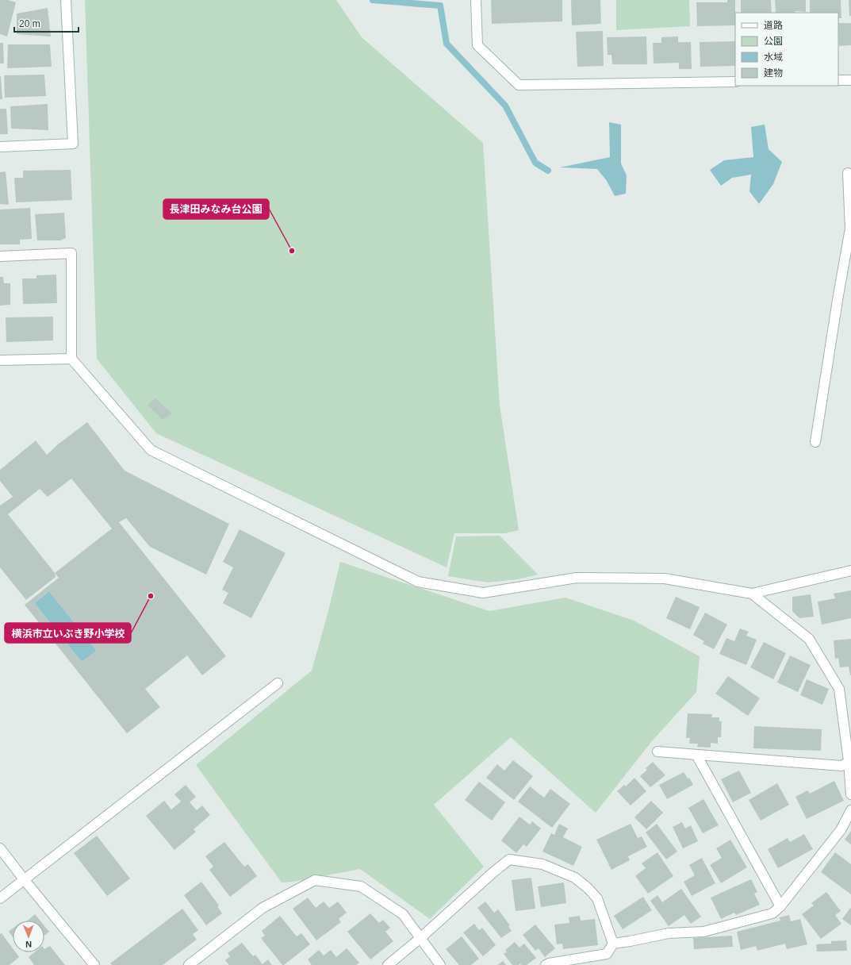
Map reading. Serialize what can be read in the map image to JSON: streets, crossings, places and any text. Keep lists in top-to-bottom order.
{
  "places": ["長津田みなみ台公園", "横浜市立いぶき野小学校"],
  "legend": [
    "道路",
    "公園",
    "水域",
    "建物"
  ],
  "scale_bar": "20 m",
  "north": "bottom"
}
